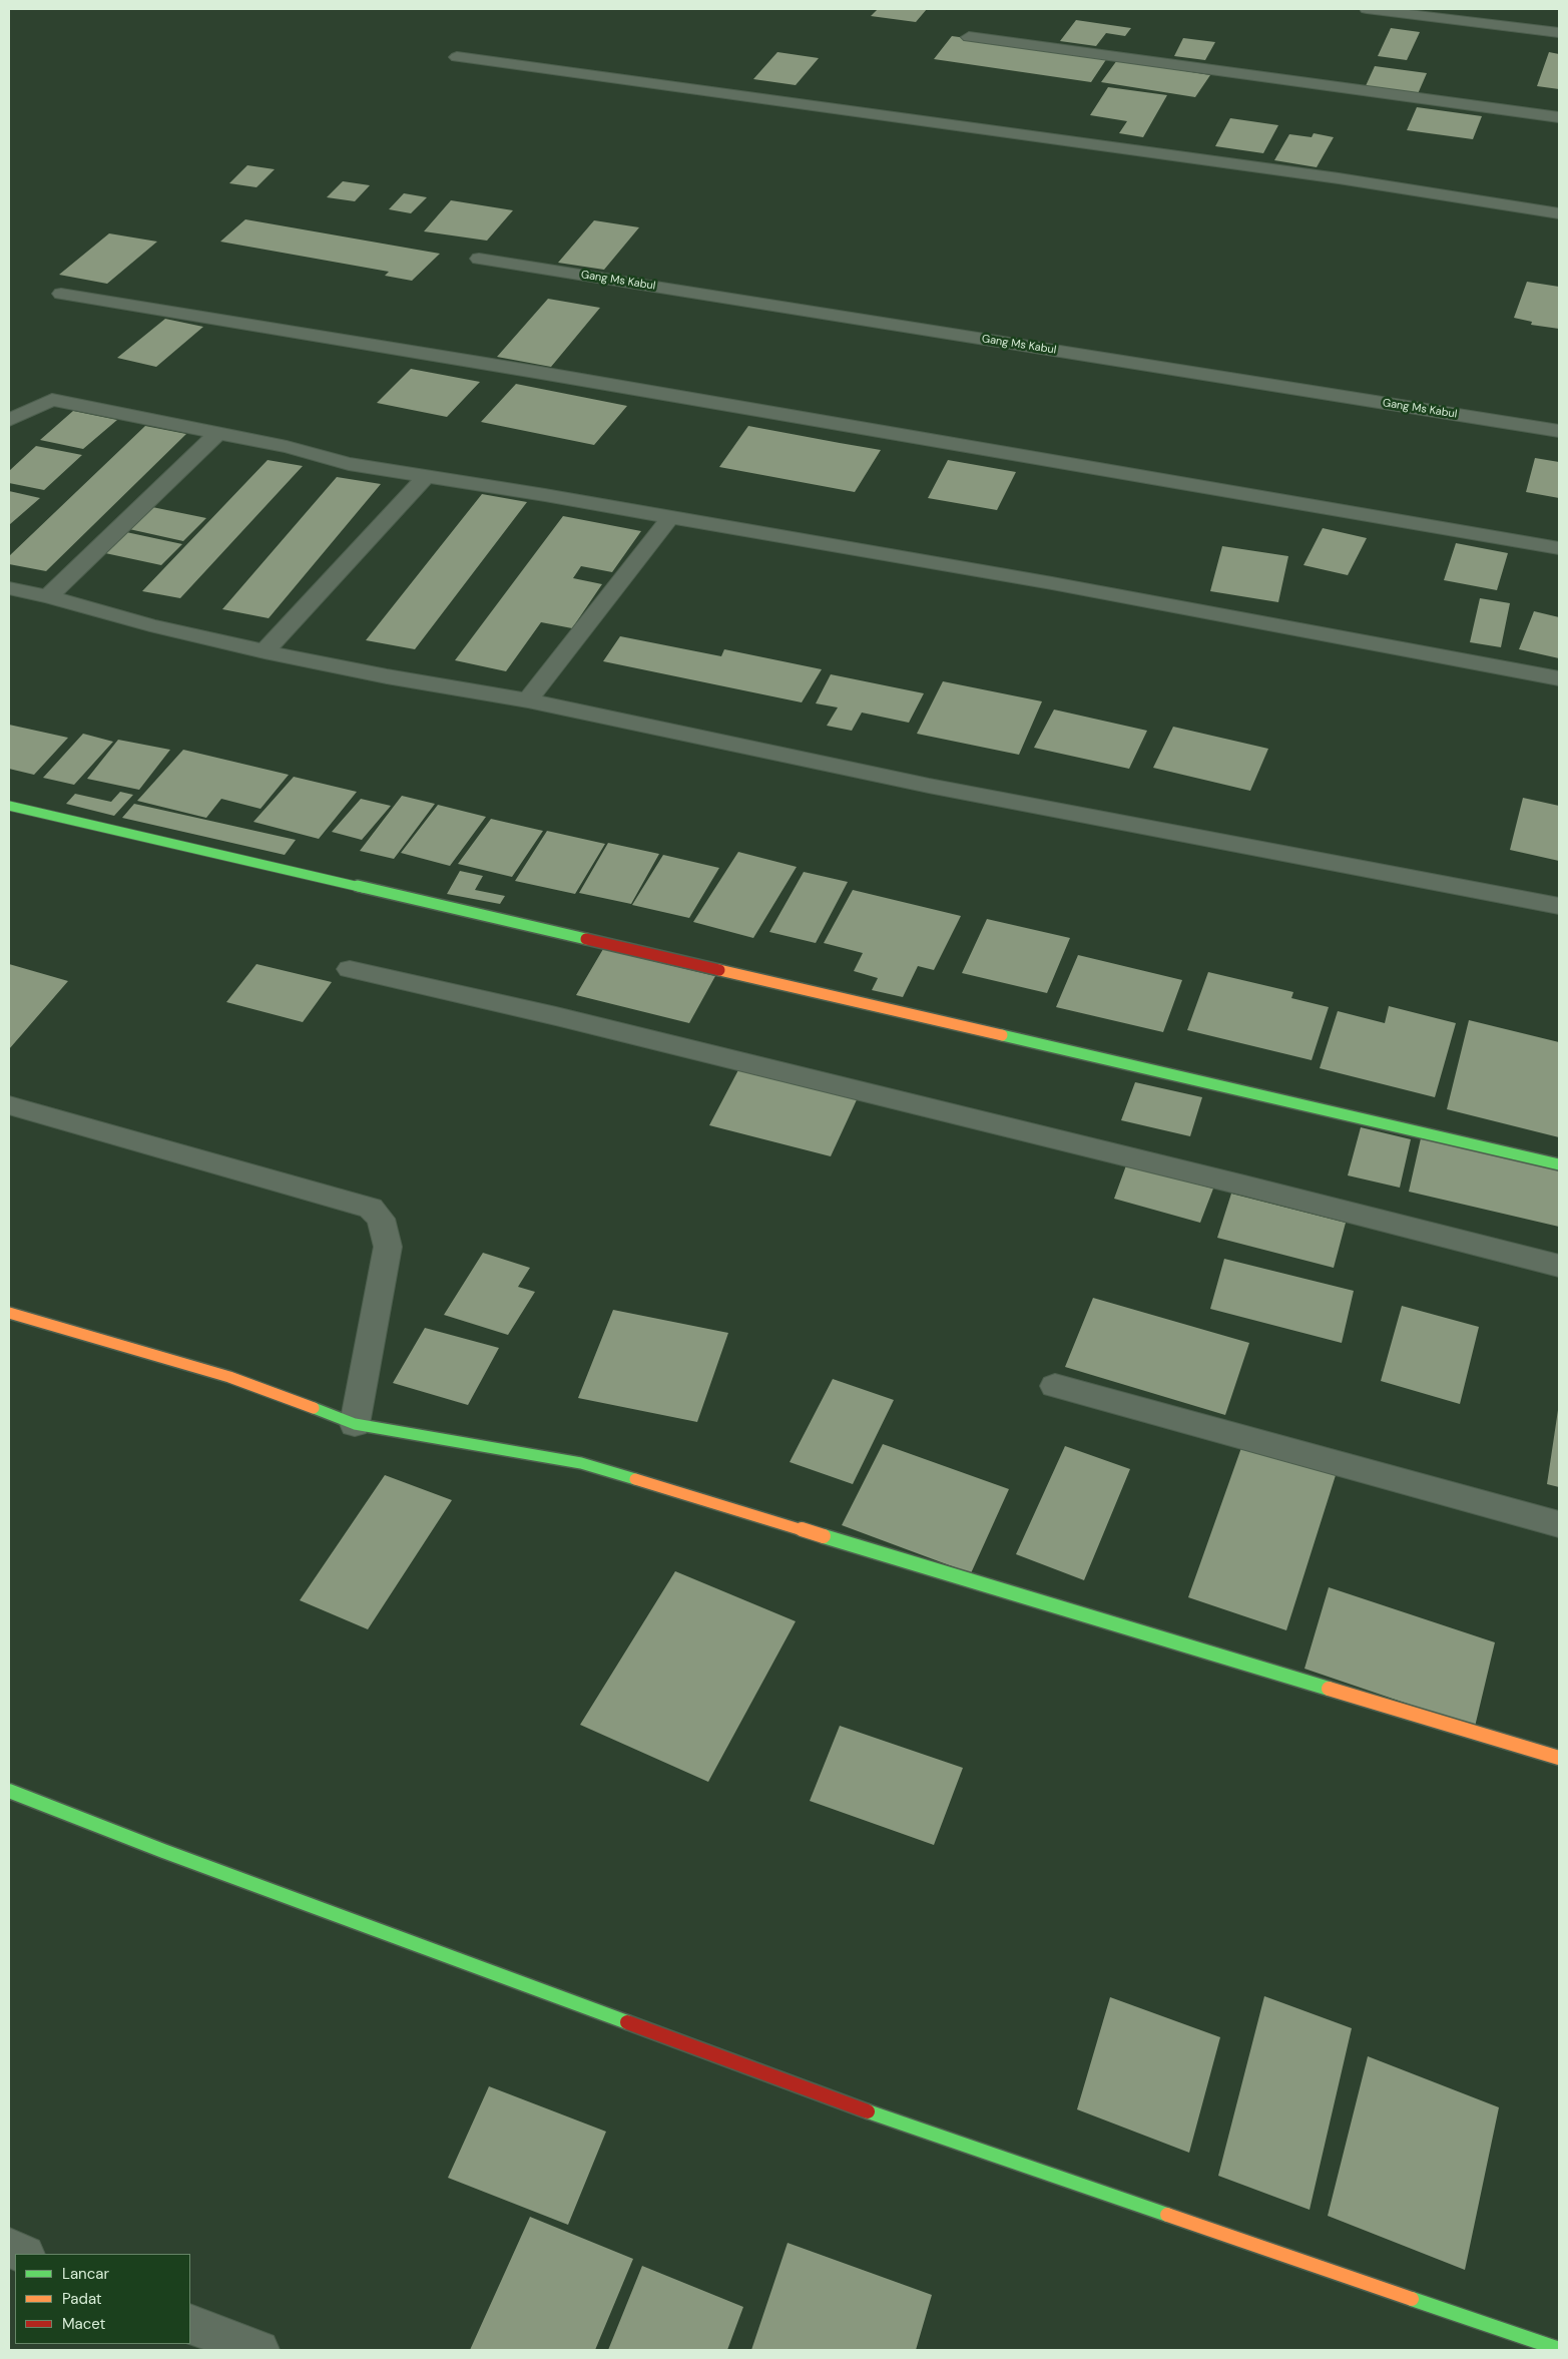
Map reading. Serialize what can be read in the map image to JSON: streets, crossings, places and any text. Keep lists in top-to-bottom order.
{
  "streets": {
    "street": ["Gang Ms Kabul"]
  },
  "legend": ["Lancar", "Padat", "Macet"]
}
